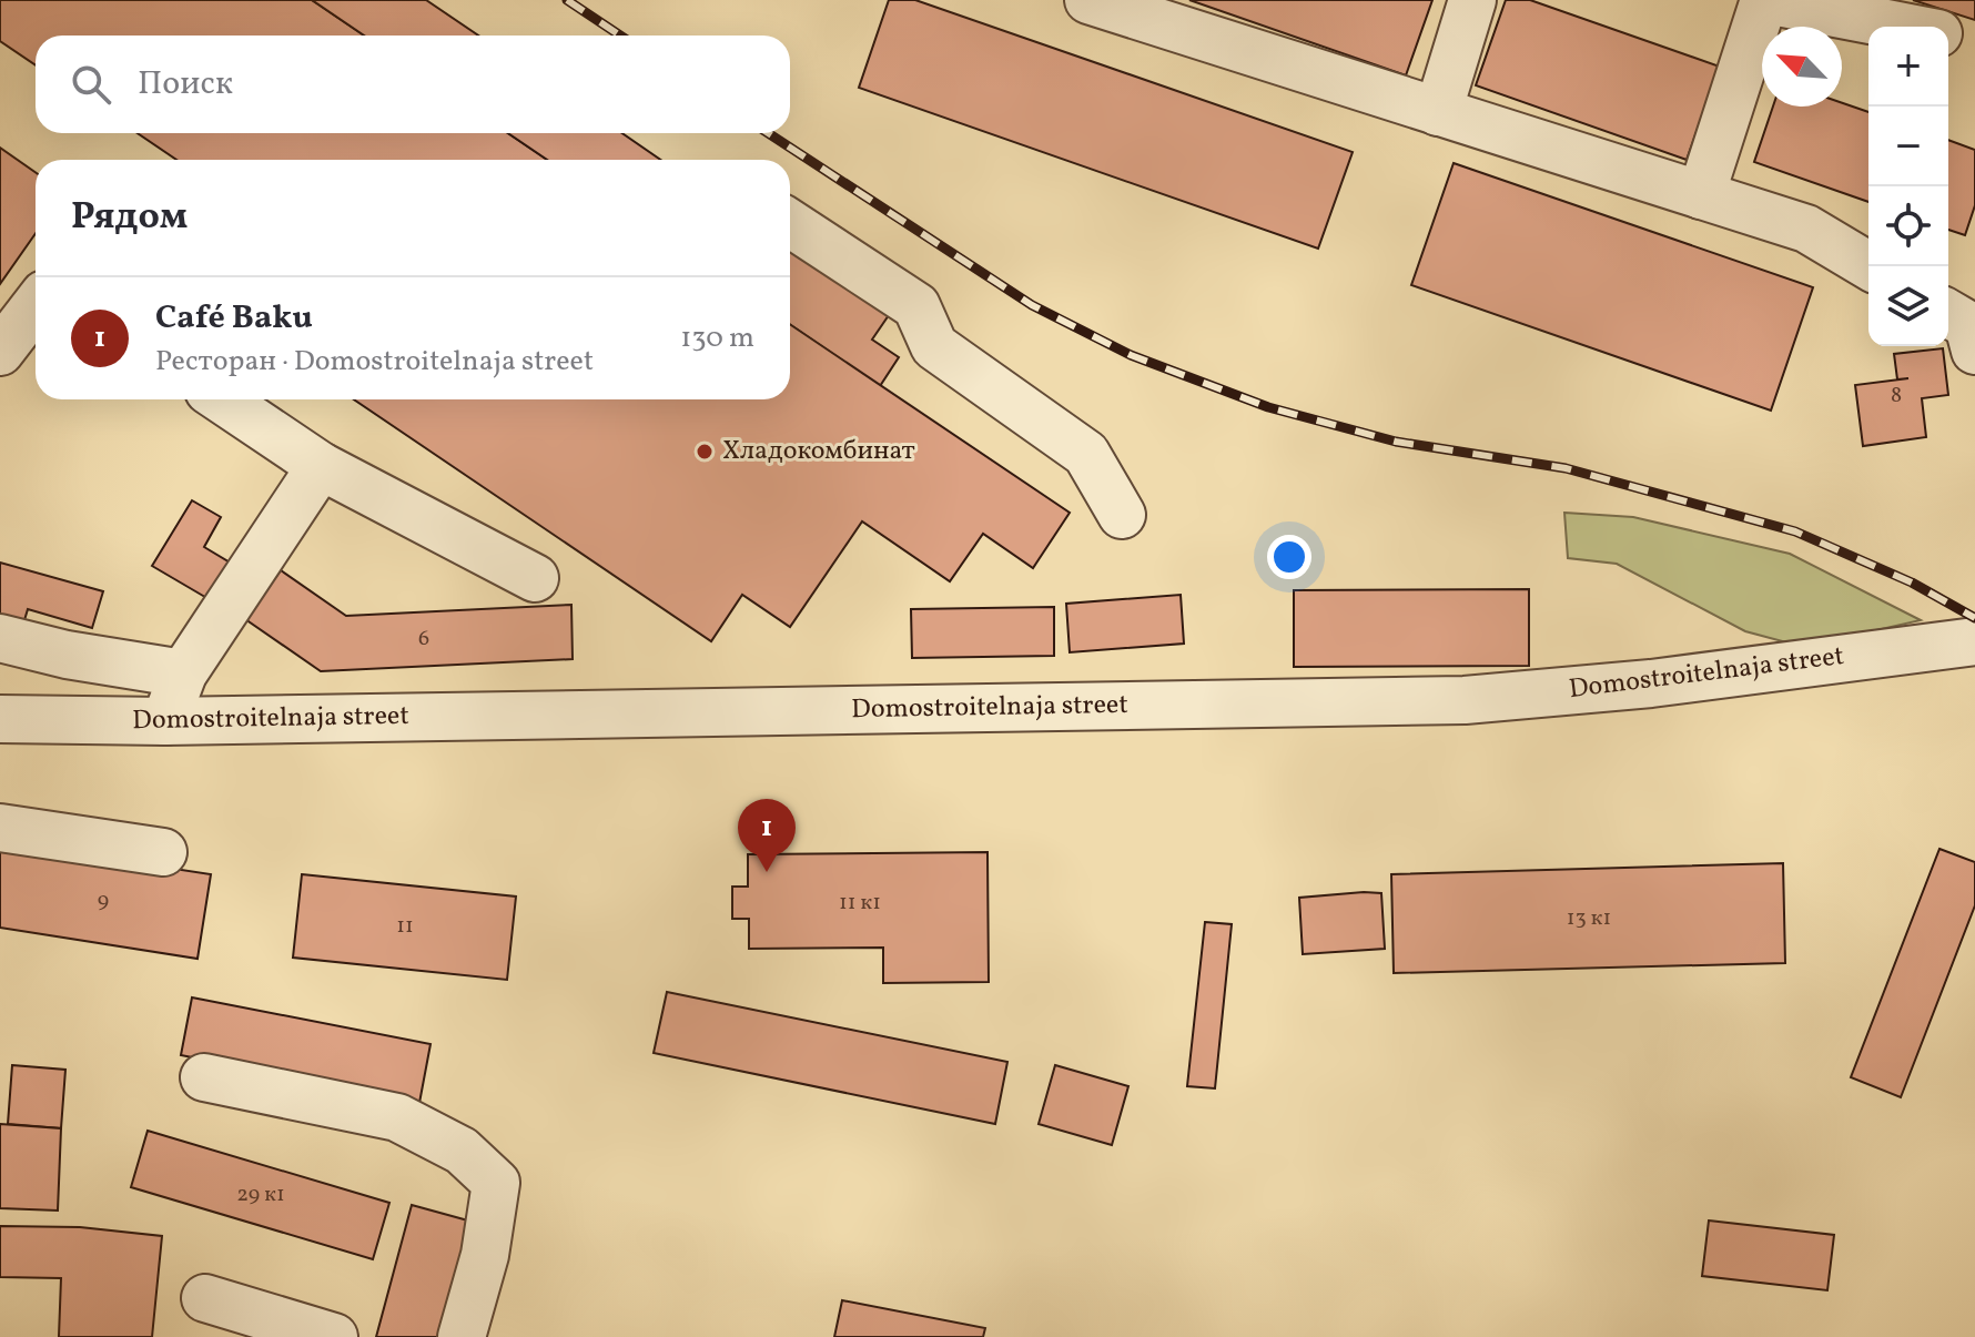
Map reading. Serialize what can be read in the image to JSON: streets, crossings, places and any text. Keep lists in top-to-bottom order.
{
  "streets": {
    "street": ["Domostroitelnaja street"]
  },
  "places": ["Хладокомбинат"],
  "house_numbers": [
    "8",
    "6",
    "9",
    "11 к1",
    "13 к1",
    "11",
    "29 к1"
  ],
  "north": "top left",
  "page": {
    "map_buttons": ["+", "−"],
    "search": "Поиск",
    "heading": "Рядом",
    "list": [
      {
        "mark": "1",
        "name": "Café Baku",
        "note": "Ресторан · Domostroitelnaja street",
        "value": "130 m"
      }
    ],
    "pins": "1"
  }
}
